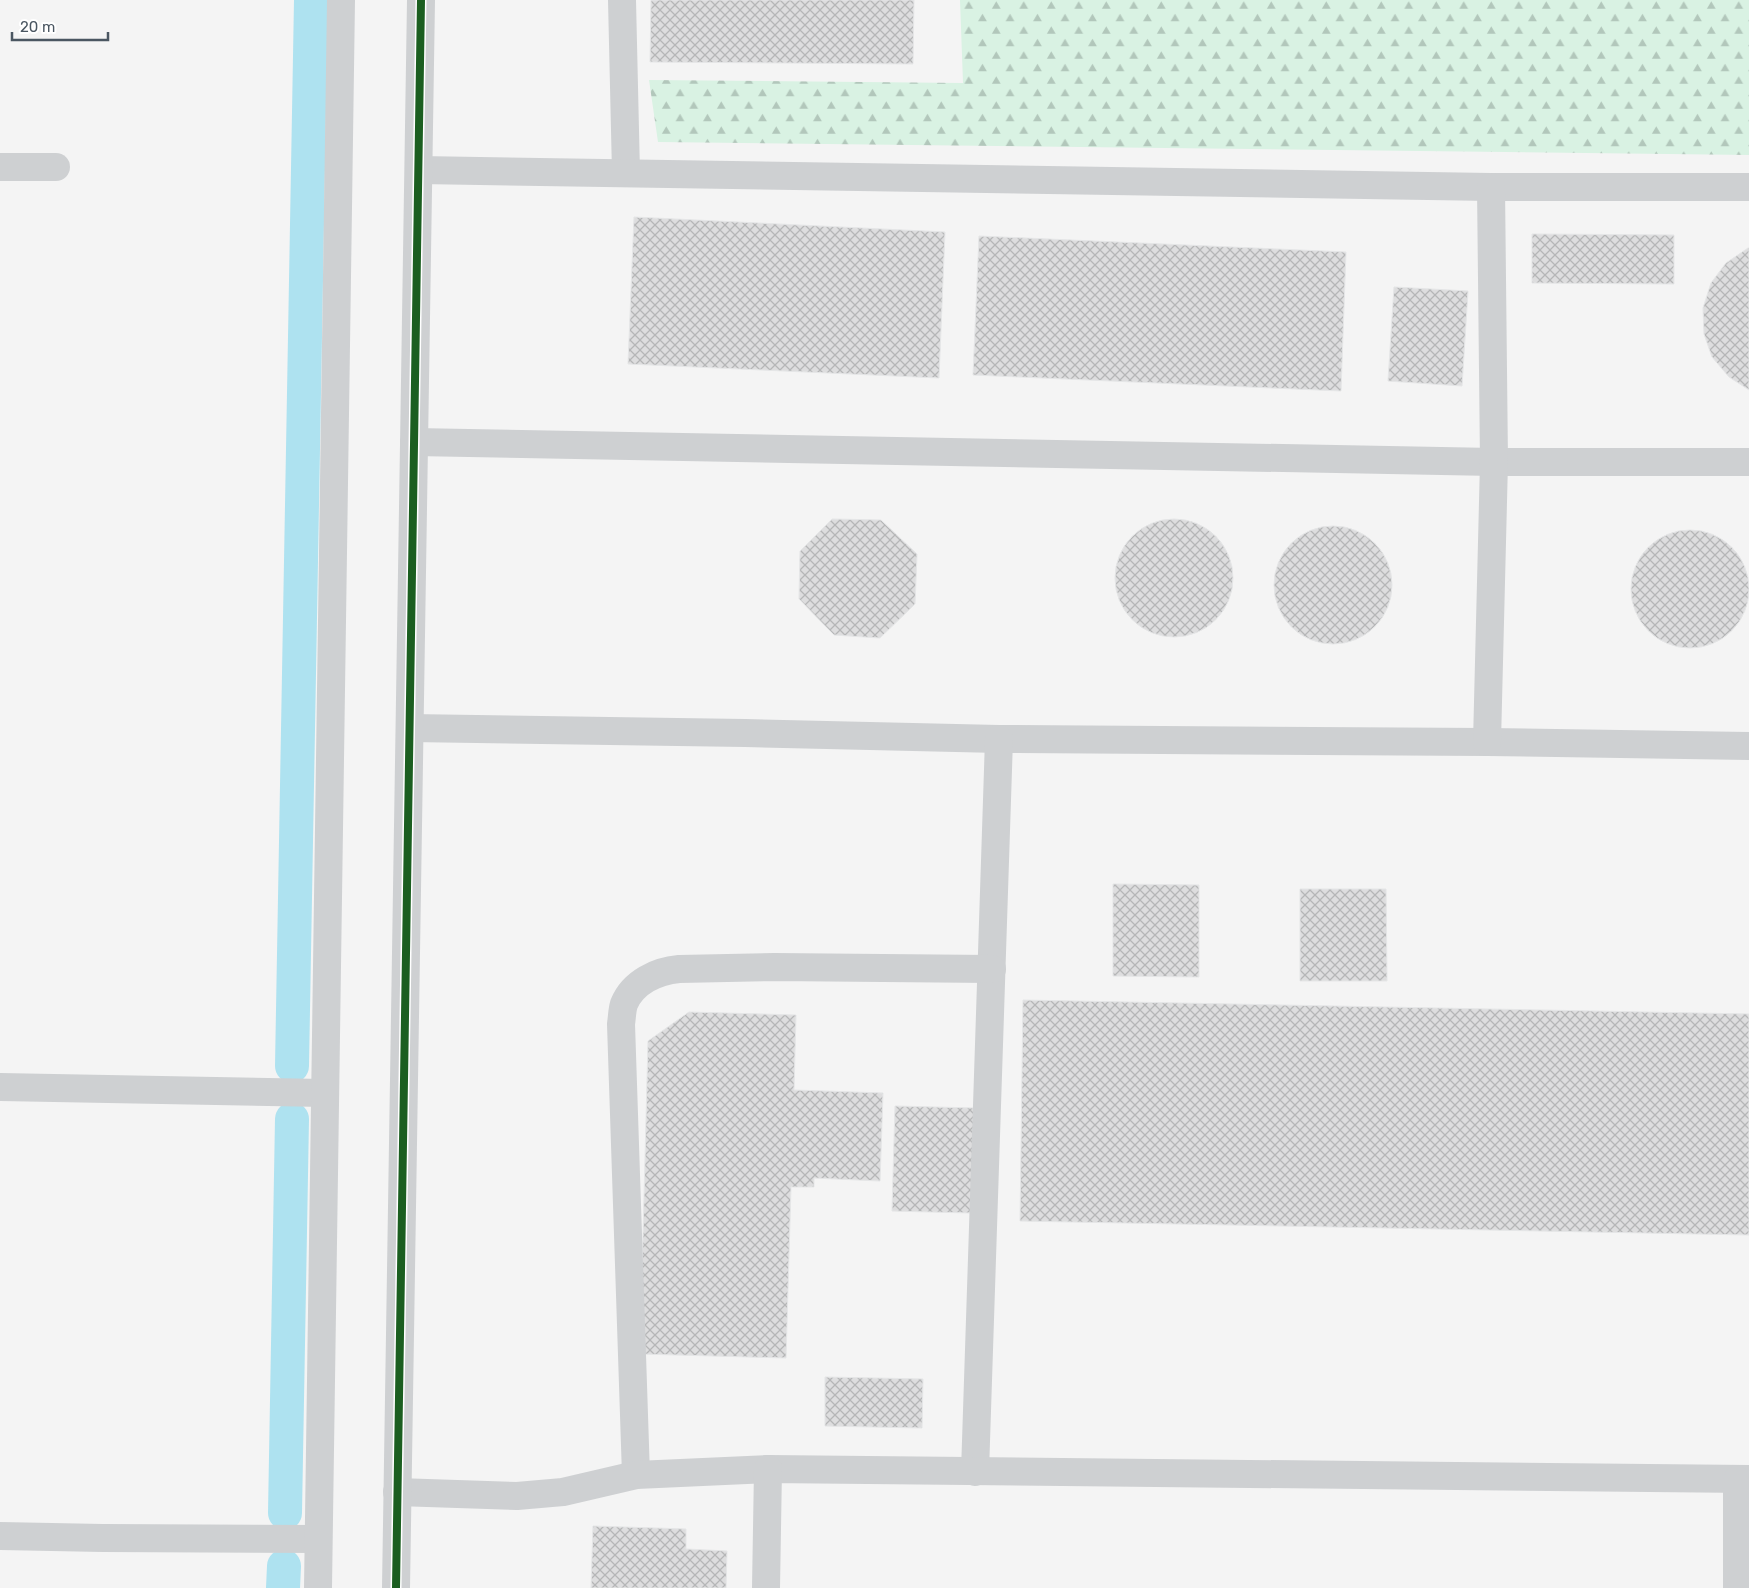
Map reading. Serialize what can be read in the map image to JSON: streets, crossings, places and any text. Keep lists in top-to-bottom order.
{
  "scale_bar": "20 m"
}
